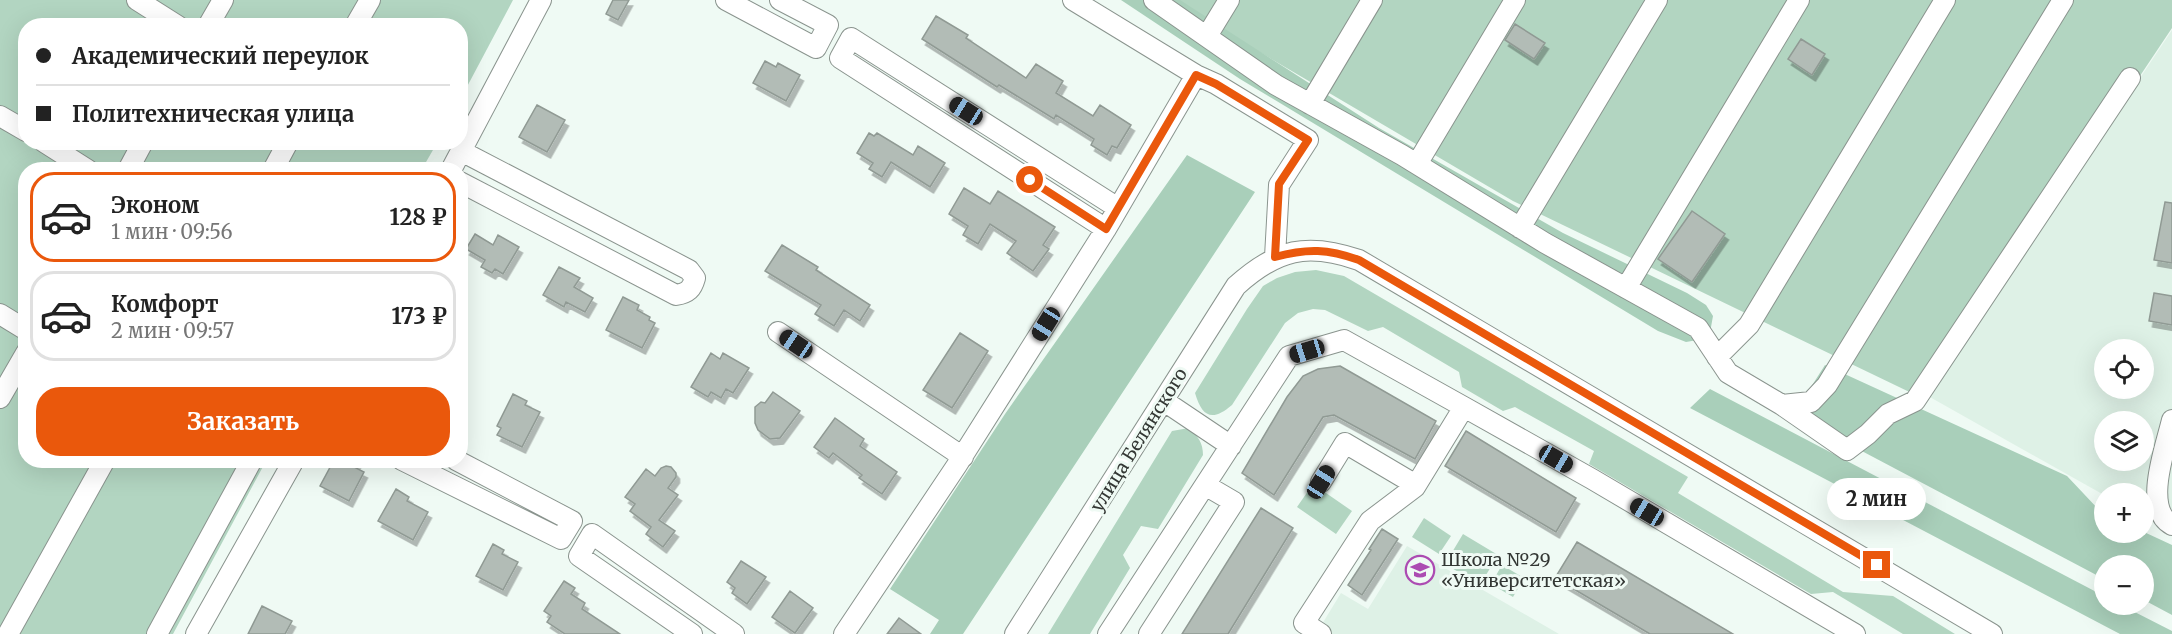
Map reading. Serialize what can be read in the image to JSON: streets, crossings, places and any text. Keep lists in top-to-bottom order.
{
  "streets": {
    "street": ["улица Белянского"]
  },
  "places": {
    "school or university": ["Школа №29 «Университетская»"]
  },
  "page": {
    "banner": ["Академический переулок", "Политехническая улица"],
    "list": [
      {
        "name": "Эконом",
        "note": "1 мин · 09:56",
        "value": "128 ₽"
      },
      {
        "name": "Комфорт",
        "note": "2 мин · 09:57",
        "value": "173 ₽"
      }
    ],
    "map_buttons": ["+", "−"],
    "buttons": "Заказать",
    "bubble": "2 мин"
  }
}
